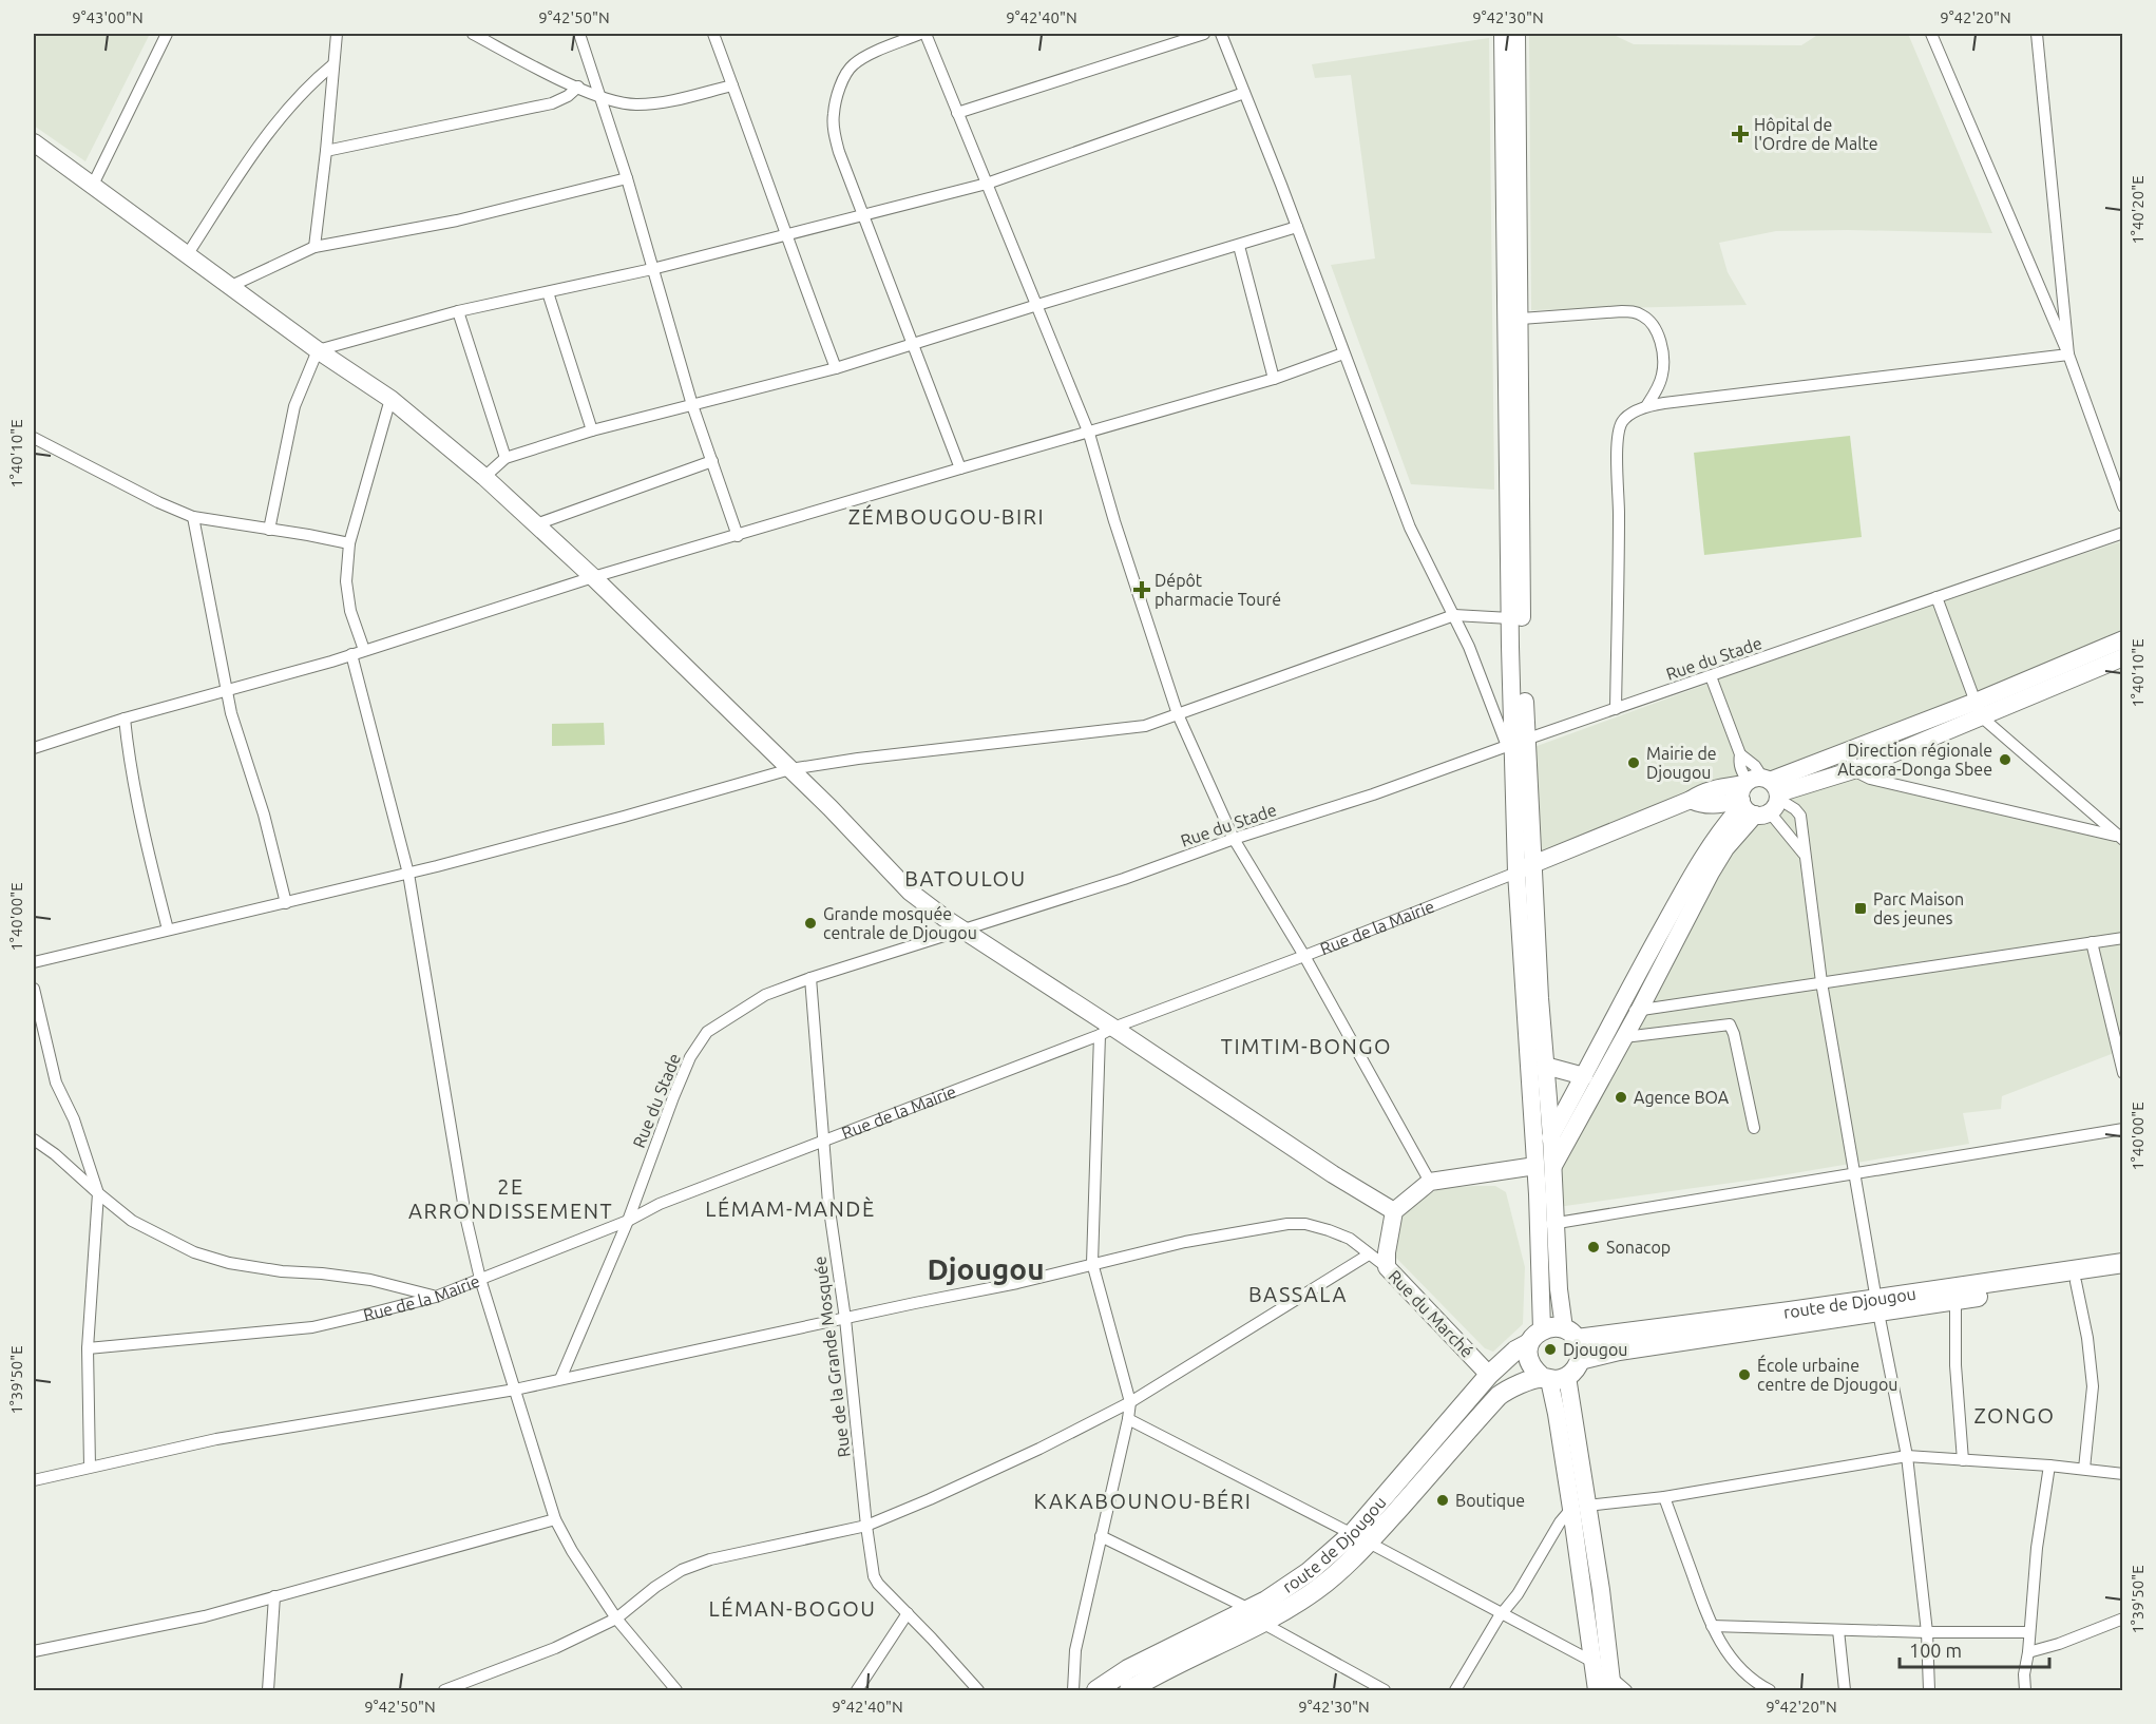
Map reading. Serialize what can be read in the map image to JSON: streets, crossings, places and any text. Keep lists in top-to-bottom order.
{
  "streets": {
    "highway": ["route de Djougou"],
    "main road": ["Rue de la Mairie", "Rue du Marché"],
    "street": ["Rue du Stade", "Rue de la Grande Mosquée"]
  },
  "crossings": [
    ["Rue du Stade", "Rue de la Mairie"],
    ["Rue du Stade", "Rue de la Grande Mosquée"],
    ["Rue de la Mairie", "Rue de la Grande Mosquée"],
    ["route de Djougou", "Rue du Marché"]
  ],
  "districts": [
    "ZÉMBOUGOU-BIRI",
    "BATOULOU",
    "TIMTIM-BONGO",
    "2E ARRONDISSEMENT",
    "LÉMAM-MANDÈ",
    "Djougou",
    "BASSALA",
    "ZONGO",
    "KAKABOUNOU-BÉRI",
    "LÉMAN-BOGOU"
  ],
  "places": {
    "health": ["Hôpital de l'Ordre de Malte", "Dépôt pharmacie Touré"],
    "other": [
      "Direction régionale Atacora-Donga Sbee",
      "Mairie de Djougou",
      "Grande mosquée centrale de Djougou",
      "Agence BOA",
      "Sonacop",
      "Djougou",
      "École urbaine centre de Djougou",
      "Boutique"
    ],
    "transit": ["Parc Maison des jeunes"]
  },
  "scale_bar": "100 m",
  "coordinates": [
    "9°43'00\"N",
    "9°42'50\"N",
    "9°42'40\"N",
    "9°42'30\"N",
    "9°42'20\"N",
    "1°40'20\"E",
    "1°40'10\"E",
    "1°40'00\"E",
    "1°39'50\"E"
  ]
}
